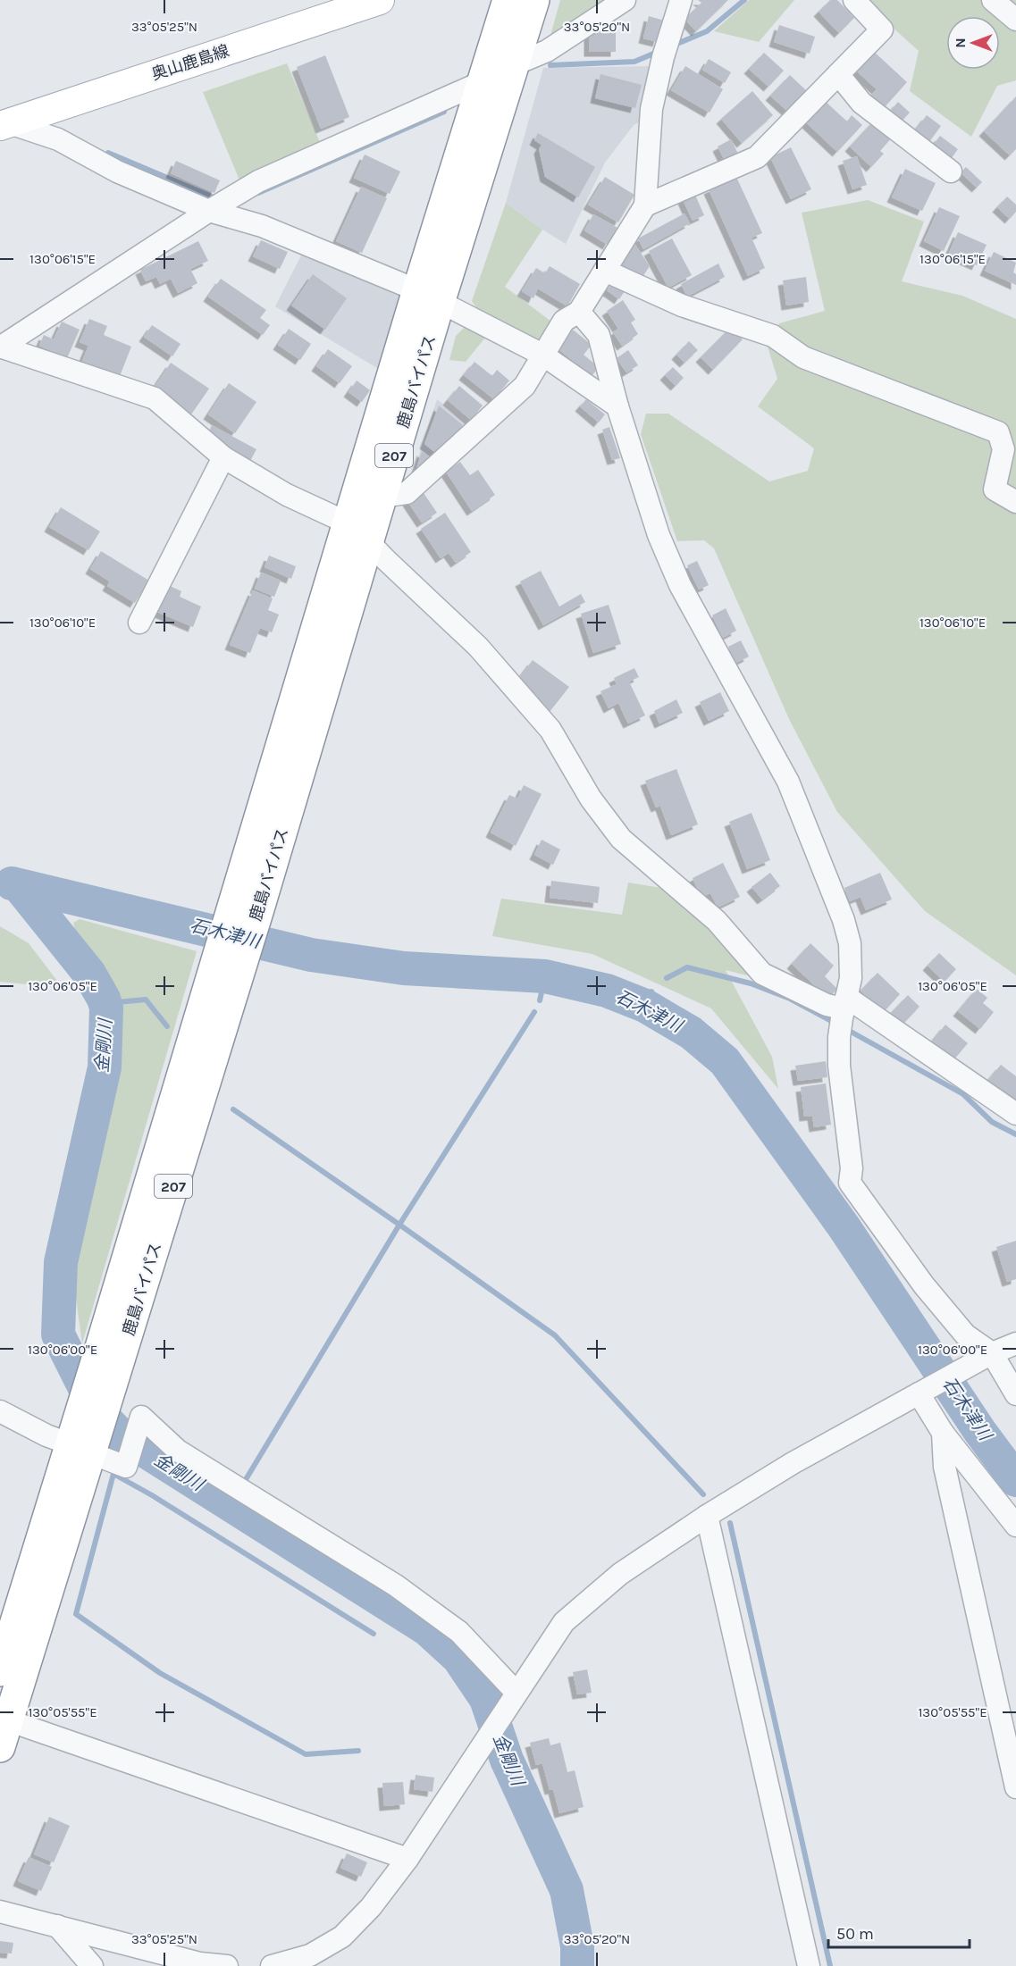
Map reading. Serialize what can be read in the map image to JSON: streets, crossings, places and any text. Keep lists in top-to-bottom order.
{
  "streets": {
    "highway": ["鹿島バイパス", "207"],
    "main road": ["奥山鹿島線"]
  },
  "water": ["石木津川", "金剛川"],
  "scale_bar": "50 m",
  "north": "left",
  "coordinates": [
    "33°05'25\"N",
    "33°05'20\"N",
    "130°06'15\"E",
    "130°06'10\"E",
    "130°06'05\"E",
    "130°06'00\"E",
    "130°05'55\"E"
  ]
}
